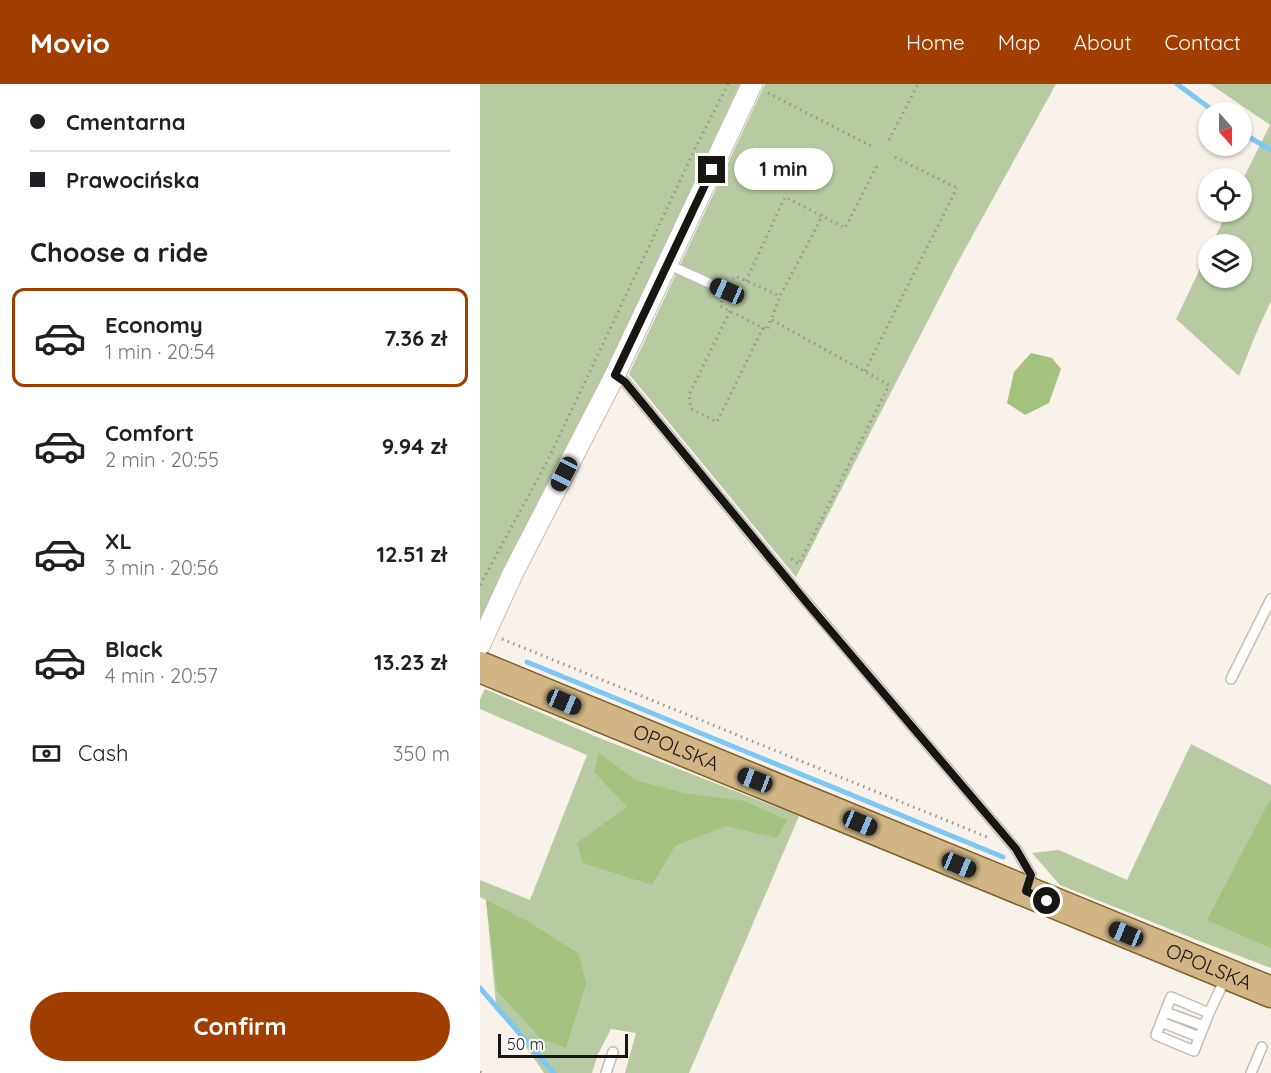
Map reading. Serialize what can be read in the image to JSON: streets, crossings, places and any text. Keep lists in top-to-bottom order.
{
  "streets": {
    "main road": ["OPOLSKA"]
  },
  "scale_bar": "50 m",
  "north": "bottom",
  "page": {
    "header": "Movio",
    "nav": [
      "Home",
      "Map",
      "About",
      "Contact"
    ],
    "banner": ["Cmentarna", "Prawocińska"],
    "bubble": "1 min",
    "heading": "Choose a ride",
    "list": [
      {
        "name": "Economy",
        "note": "1 min · 20:54",
        "value": "7.36 zł"
      },
      {
        "name": "Comfort",
        "note": "2 min · 20:55",
        "value": "9.94 zł"
      },
      {
        "name": "XL",
        "note": "3 min · 20:56",
        "value": "12.51 zł"
      },
      {
        "name": "Black",
        "note": "4 min · 20:57",
        "value": "13.23 zł"
      }
    ],
    "pay": ["Cash", "350 m"],
    "buttons": "Confirm",
    "scale": "50 m"
  }
}
